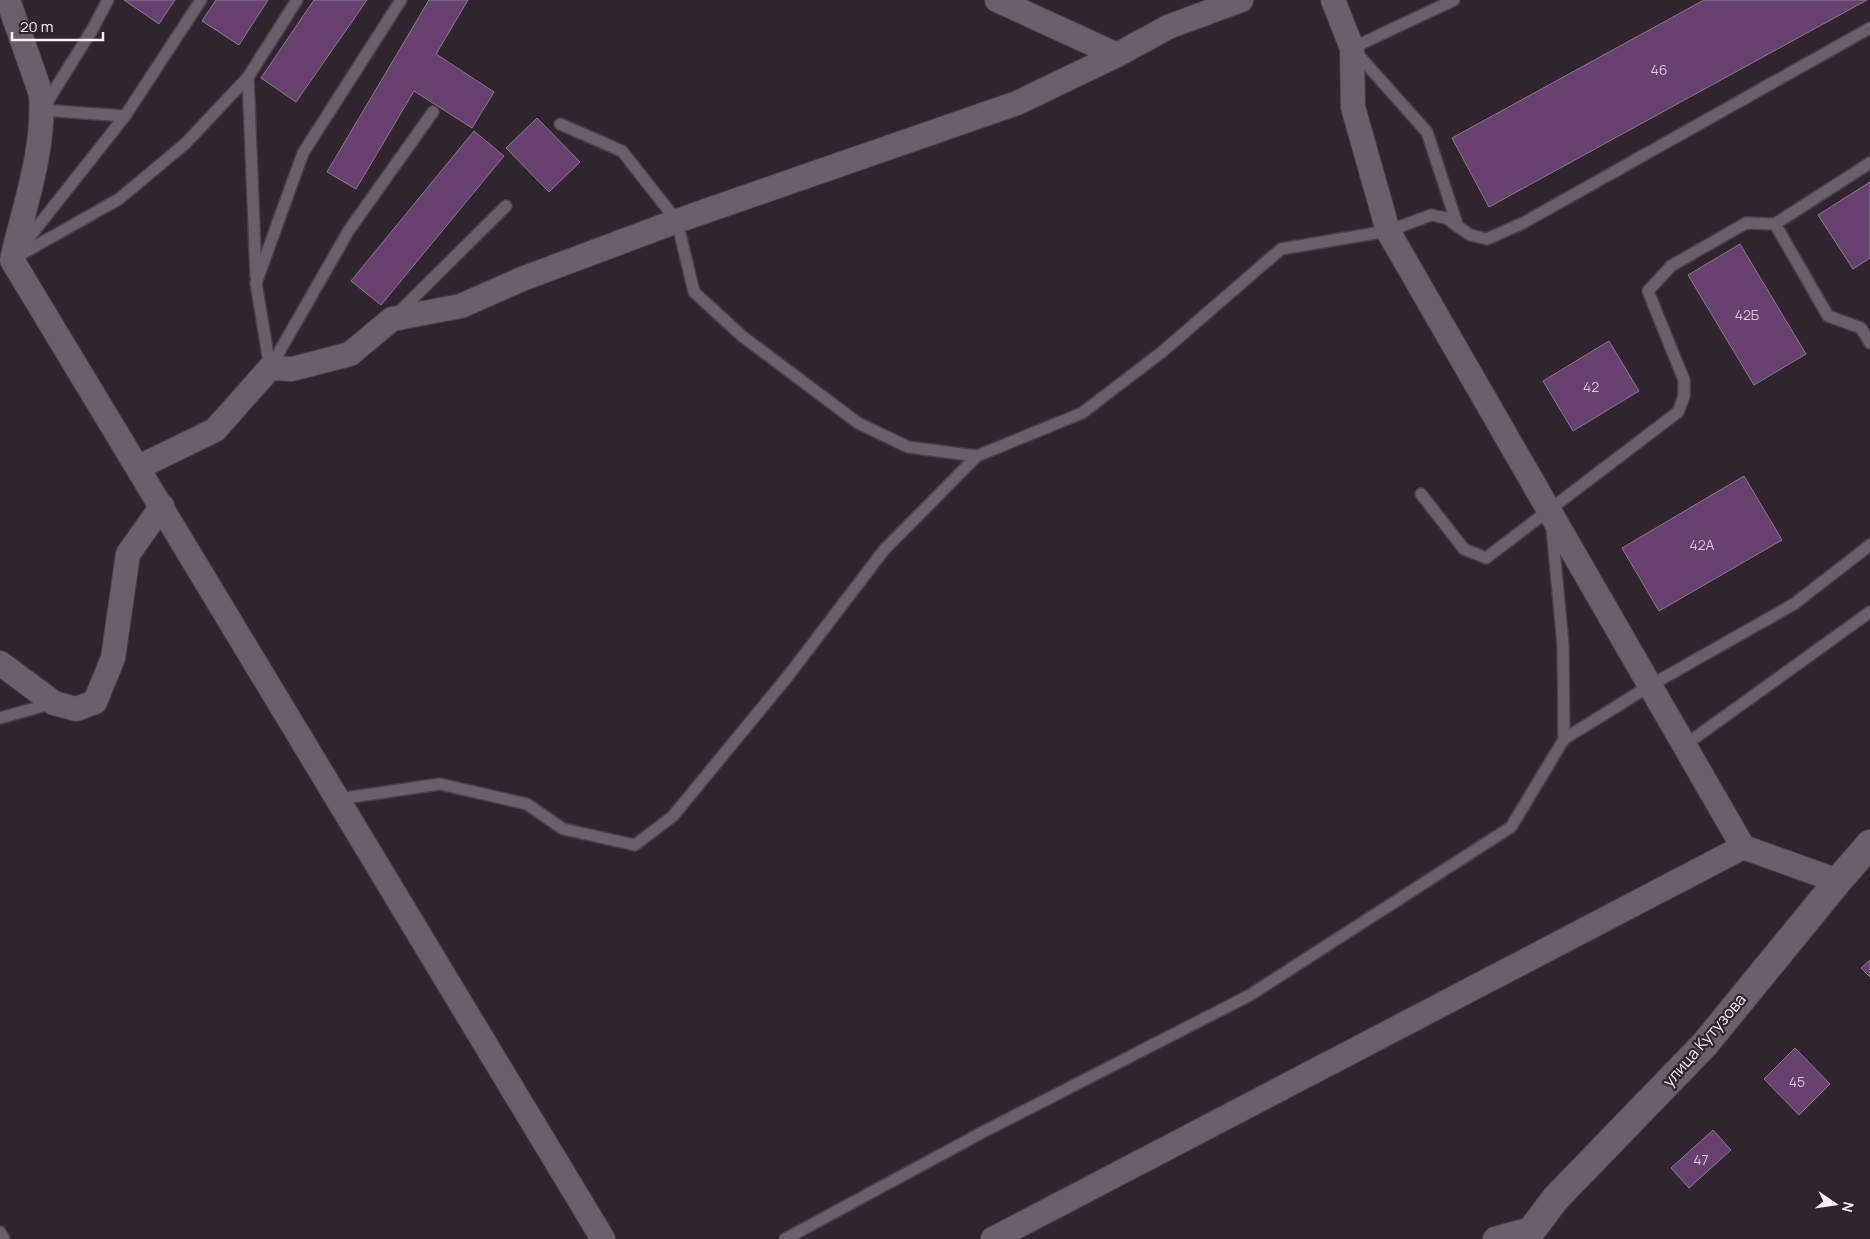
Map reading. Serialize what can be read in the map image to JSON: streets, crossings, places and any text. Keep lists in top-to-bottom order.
{
  "streets": {
    "street": ["улица Кутузова"]
  },
  "house_numbers": [
    "46",
    "42Б",
    "42",
    "42А",
    "45",
    "47"
  ],
  "scale_bar": "20 m",
  "north": "right"
}
